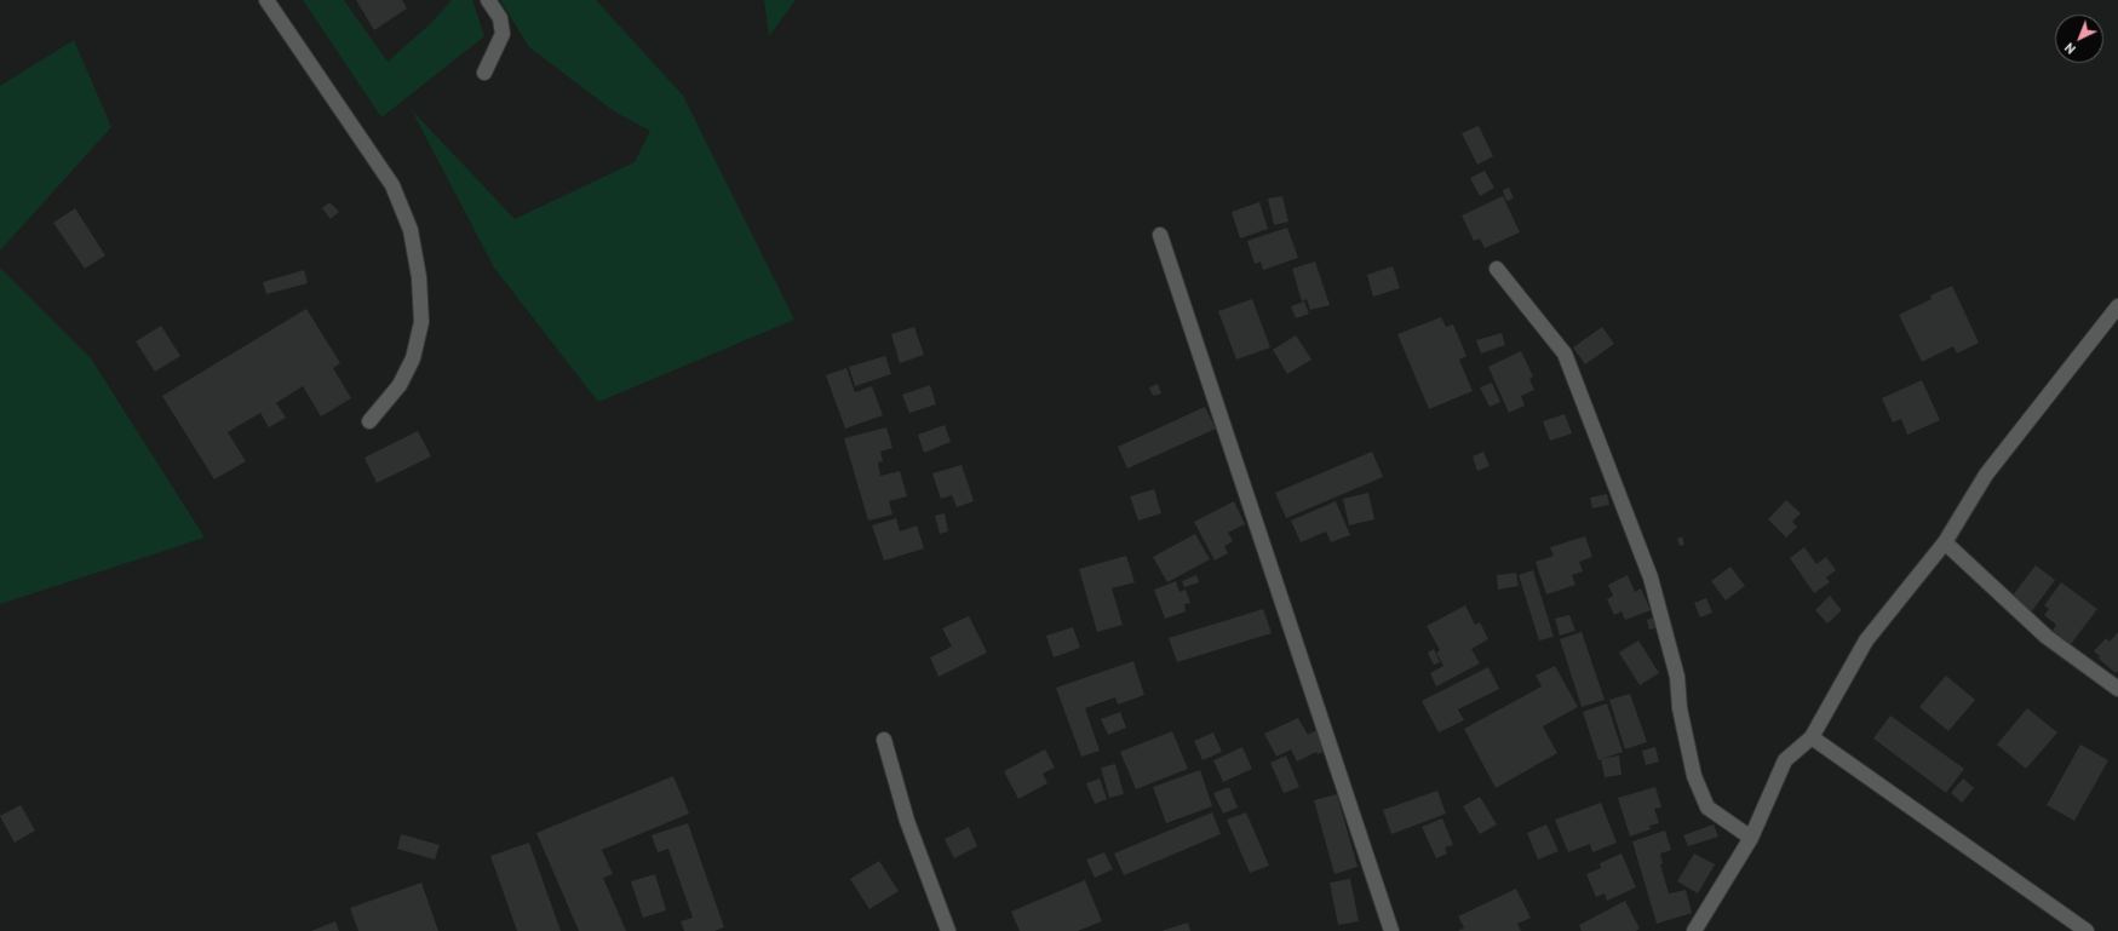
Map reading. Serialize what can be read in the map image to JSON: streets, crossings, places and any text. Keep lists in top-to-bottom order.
{
  "north": "bottom left"
}
